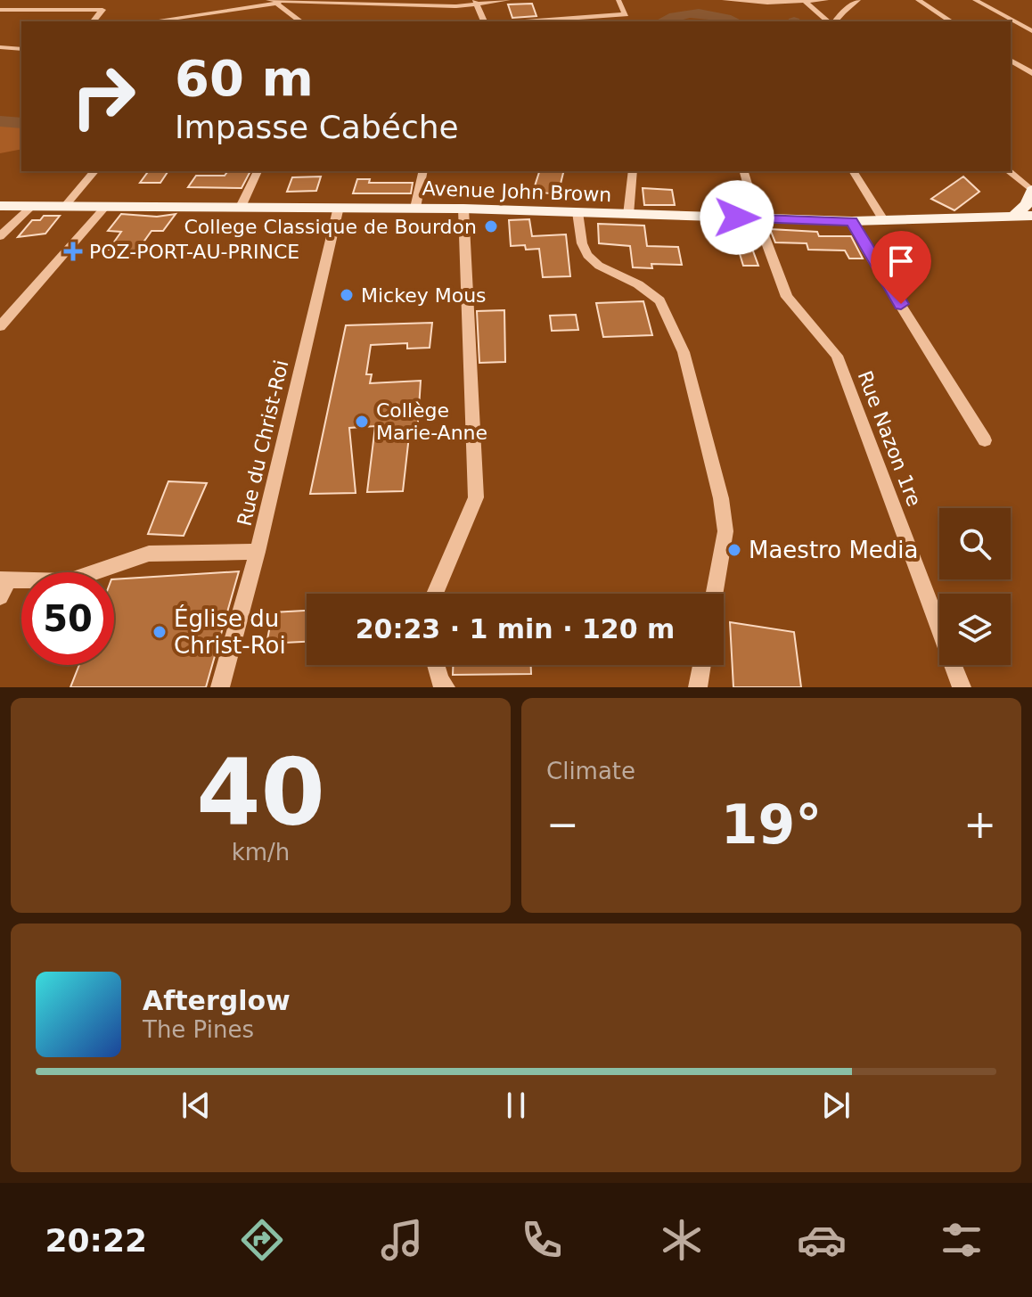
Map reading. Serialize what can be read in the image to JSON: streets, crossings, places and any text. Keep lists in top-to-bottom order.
{
  "streets": {
    "main road": ["Avenue John Brown"],
    "street": ["Rue Nazon 1re", "Rue du Christ-Roi"]
  },
  "crossings": [
    ["Avenue John Brown", "Rue Nazon 1re"],
    ["Avenue John Brown", "Rue du Christ-Roi"]
  ],
  "places": {
    "other": [
      "College Classique de Bourdon",
      "Mickey Mous",
      "Collège Marie-Anne",
      "Maestro Media",
      "Église du Christ-Roi"
    ],
    "health": ["POZ-PORT-AU-PRINCE"]
  },
  "page": {
    "turn": ["60 m", "Impasse Cabéche"],
    "limit": "50",
    "trip": "20:23 · 1 min · 120 m",
    "tile": [
      ["40", "km/h"],
      "Climate"
    ],
    "heat": ["−", "19°", "+"],
    "song": ["Afterglow", "The Pines"],
    "tabs": "20:22"
  }
}
